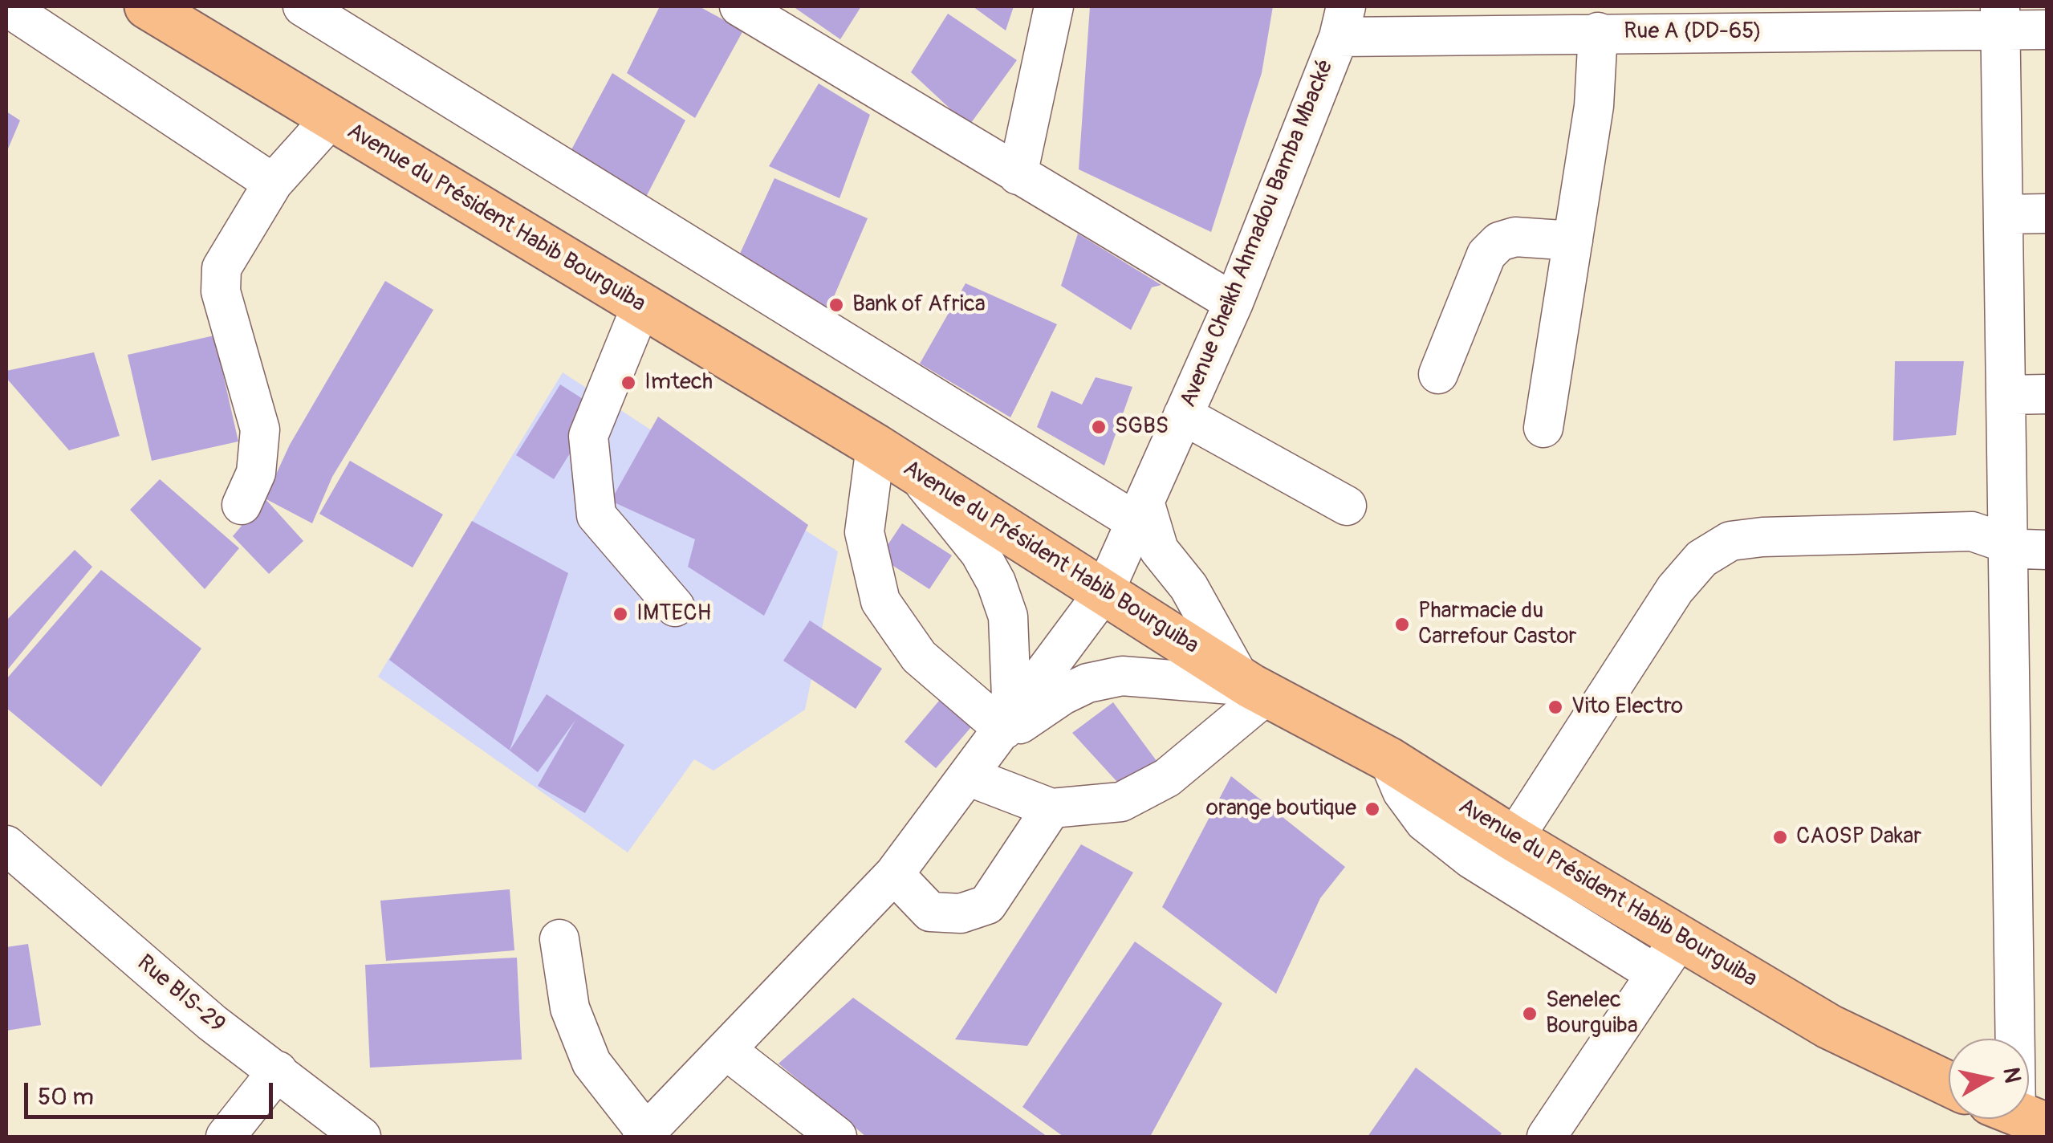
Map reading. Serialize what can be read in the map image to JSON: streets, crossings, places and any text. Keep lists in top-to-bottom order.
{
  "streets": {
    "main road": ["Avenue du Président Habib Bourguiba"],
    "street": ["Rue A (DD-65)", "Avenue Cheikh Ahmadou Bamba Mbacké", "Rue BIS-29"]
  },
  "crossings": [
    ["Rue A (DD-65)", "Avenue Cheikh Ahmadou Bamba Mbacké"],
    ["Avenue du Président Habib Bourguiba", "Avenue Cheikh Ahmadou Bamba Mbacké"]
  ],
  "places": [
    "Bank of Africa",
    "Imtech",
    "SGBS",
    "IMTECH",
    "Pharmacie du Carrefour Castor",
    "Vito Electro",
    "orange boutique",
    "CAOSP Dakar",
    "Senelec Bourguiba"
  ],
  "scale_bar": "50 m",
  "north": "right"
}
